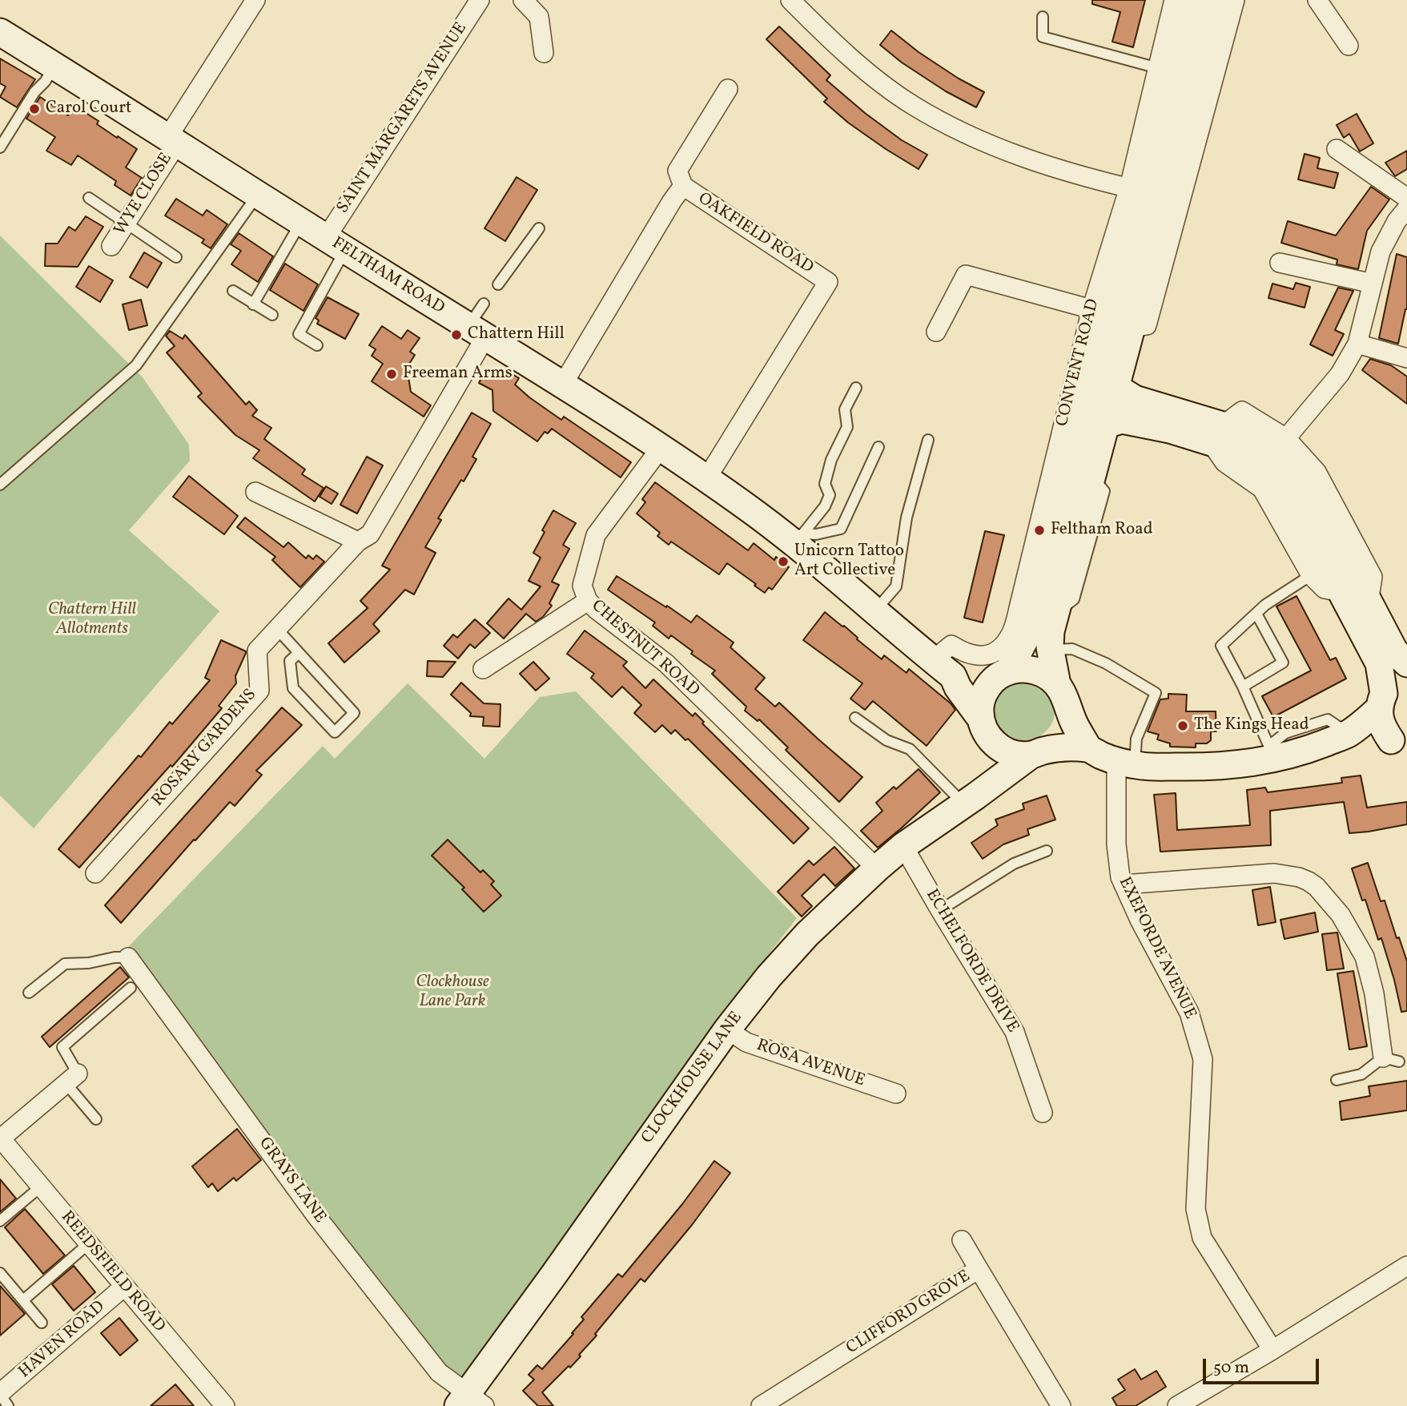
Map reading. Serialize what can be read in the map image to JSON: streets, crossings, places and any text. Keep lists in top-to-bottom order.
{
  "streets": {
    "main road": ["FELTHAM ROAD", "CONVENT ROAD", "CLOCKHOUSE LANE"],
    "street": [
      "SAINT MARGARETS AVENUE",
      "WYE CLOSE",
      "OAKFIELD ROAD",
      "CHESTNUT ROAD",
      "ROSARY GARDENS",
      "EXEFORDE AVENUE",
      "ECHELFORDE DRIVE",
      "ROSA AVENUE",
      "GRAYS LANE",
      "REEDSFIELD ROAD",
      "CLIFFORD GROVE",
      "HAVEN ROAD"
    ]
  },
  "crossings": [
    ["SAINT MARGARETS AVENUE", "FELTHAM ROAD"],
    ["WYE CLOSE", "FELTHAM ROAD"],
    ["OAKFIELD ROAD", "FELTHAM ROAD"],
    ["FELTHAM ROAD", "CONVENT ROAD"],
    ["FELTHAM ROAD", "CHESTNUT ROAD"],
    ["FELTHAM ROAD", "CLOCKHOUSE LANE"],
    ["CONVENT ROAD", "CLOCKHOUSE LANE"],
    ["CHESTNUT ROAD", "CLOCKHOUSE LANE"],
    ["ECHELFORDE DRIVE", "CLOCKHOUSE LANE"],
    ["ROSA AVENUE", "CLOCKHOUSE LANE"],
    ["CLOCKHOUSE LANE", "GRAYS LANE"],
    ["REEDSFIELD ROAD", "HAVEN ROAD"]
  ],
  "parks": ["Chattern Hill Allotments", "Clockhouse Lane Park"],
  "places": [
    "Carol Court",
    "Chattern Hill",
    "Freeman Arms",
    "Feltham Road",
    "Unicorn Tattoo Art Collective",
    "The Kings Head"
  ],
  "scale_bar": "50 m"
}
